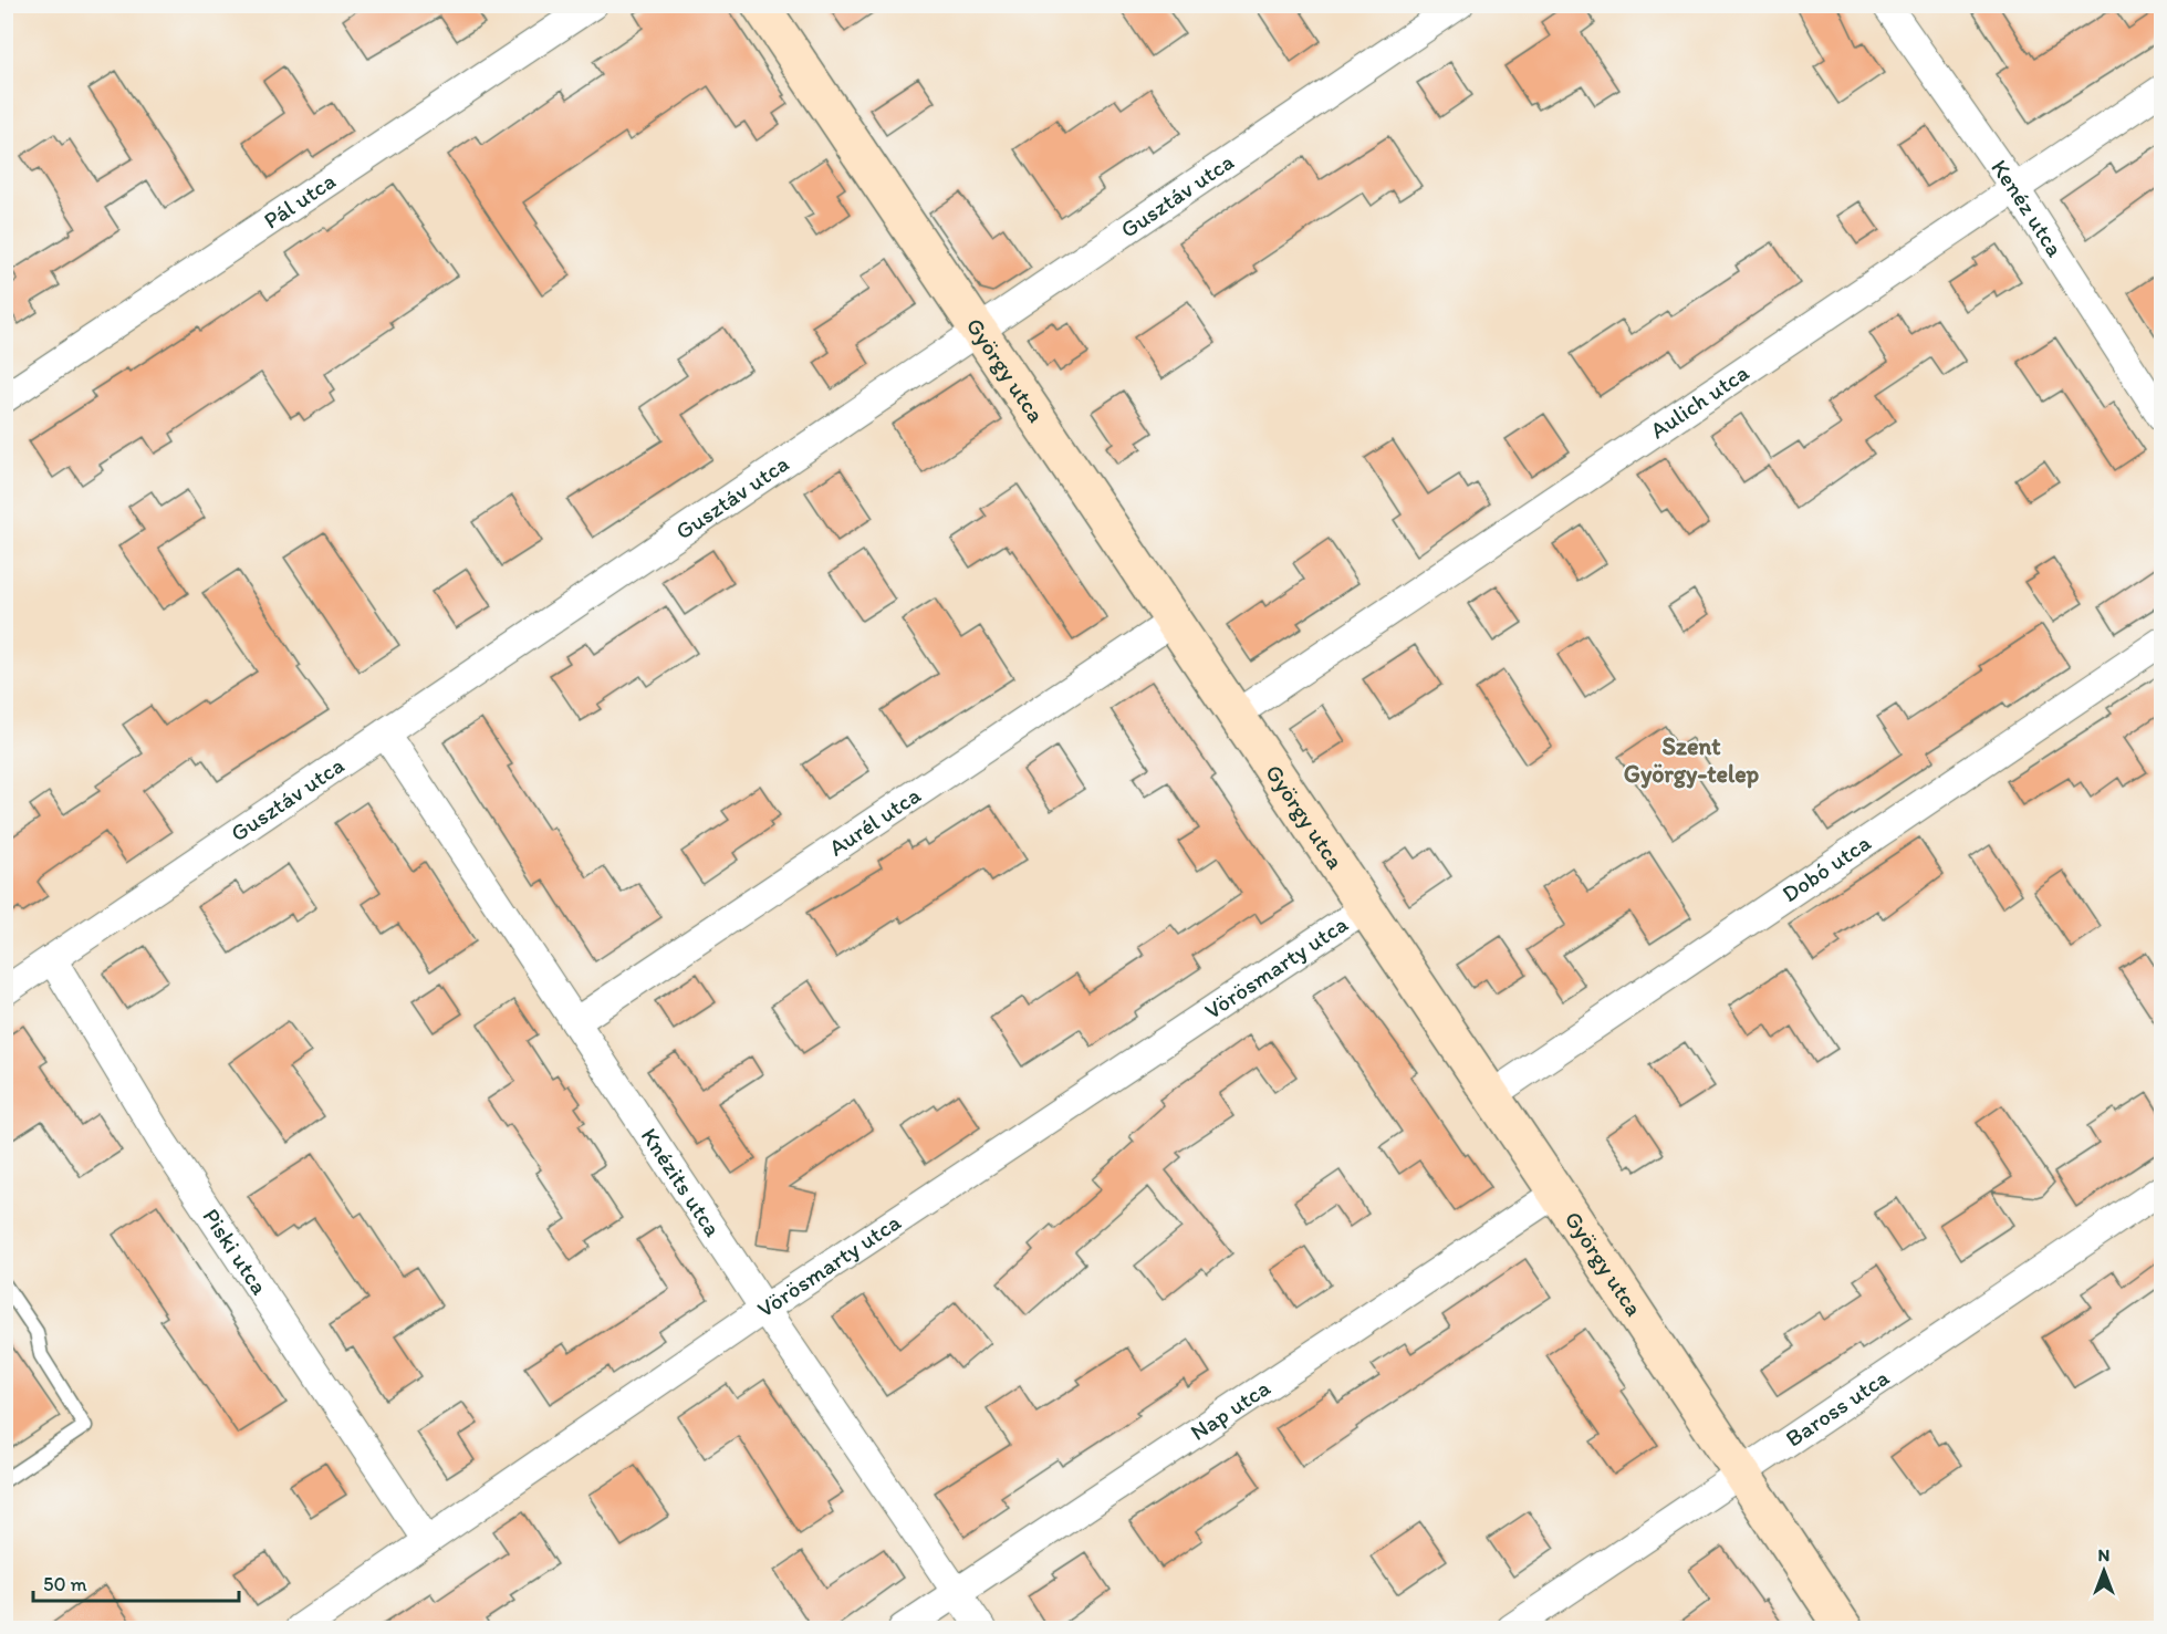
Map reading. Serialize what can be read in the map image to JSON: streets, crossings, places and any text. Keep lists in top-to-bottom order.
{
  "streets": {
    "street": [
      "Gusztáv utca",
      "Pál utca",
      "Kenéz utca",
      "György utca",
      "Aulich utca",
      "Aurél utca",
      "Dobó utca",
      "Vörösmarty utca",
      "Knézits utca",
      "Piski utca",
      "Baross utca",
      "Nap utca"
    ]
  },
  "crossings": [
    ["Gusztáv utca", "György utca"],
    ["Gusztáv utca", "Knézits utca"],
    ["Gusztáv utca", "Piski utca"],
    ["Kenéz utca", "Aulich utca"],
    ["György utca", "Aulich utca"],
    ["György utca", "Aurél utca"],
    ["György utca", "Dobó utca"],
    ["György utca", "Vörösmarty utca"],
    ["György utca", "Baross utca"],
    ["György utca", "Nap utca"],
    ["Aurél utca", "Knézits utca"],
    ["Vörösmarty utca", "Knézits utca"],
    ["Vörösmarty utca", "Piski utca"],
    ["Knézits utca", "Nap utca"]
  ],
  "districts": ["Szent György-telep"],
  "scale_bar": "50 m",
  "north": "top"
}
